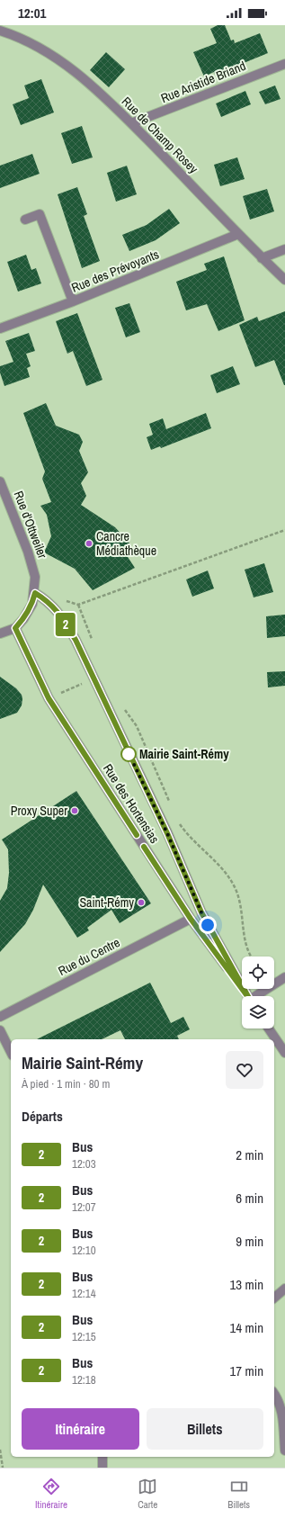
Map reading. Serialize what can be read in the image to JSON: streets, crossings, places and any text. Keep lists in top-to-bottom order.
{
  "streets": {
    "street": [
      "Rue Aristide Briand",
      "Rue de Champ Rosey",
      "Rue des Prévoyants",
      "Rue d'Ottweiler",
      "Rue des Hortensias",
      "Rue du Centre"
    ]
  },
  "crossings": [
    ["Rue Aristide Briand", "Rue de Champ Rosey"],
    ["Rue de Champ Rosey", "Rue des Prévoyants"],
    ["Rue des Hortensias", "Rue du Centre"]
  ],
  "places": [
    "Cancre Médiathèque",
    "Mairie Saint-Rémy",
    "Proxy Super",
    "Saint-Rémy"
  ],
  "lines": ["bus line 2"],
  "page": {
    "status": "12:01",
    "on_map": "2",
    "heading": [
      ["Mairie Saint-Rémy", "À pied · 1 min · 80 m"],
      "Départs"
    ],
    "list": [
      {
        "mark": "2",
        "name": "Bus",
        "note": "12:03",
        "value": "2 min"
      },
      {
        "mark": "2",
        "name": "Bus",
        "note": "12:07",
        "value": "6 min"
      },
      {
        "mark": "2",
        "name": "Bus",
        "note": "12:10",
        "value": "9 min"
      },
      {
        "mark": "2",
        "name": "Bus",
        "note": "12:14",
        "value": "13 min"
      },
      {
        "mark": "2",
        "name": "Bus",
        "note": "12:15",
        "value": "14 min"
      },
      {
        "mark": "2",
        "name": "Bus",
        "note": "12:18",
        "value": "17 min"
      }
    ],
    "buttons": ["Itinéraire", "Billets"],
    "tabs": ["Itinéraire", "Carte", "Billets"]
  }
}
